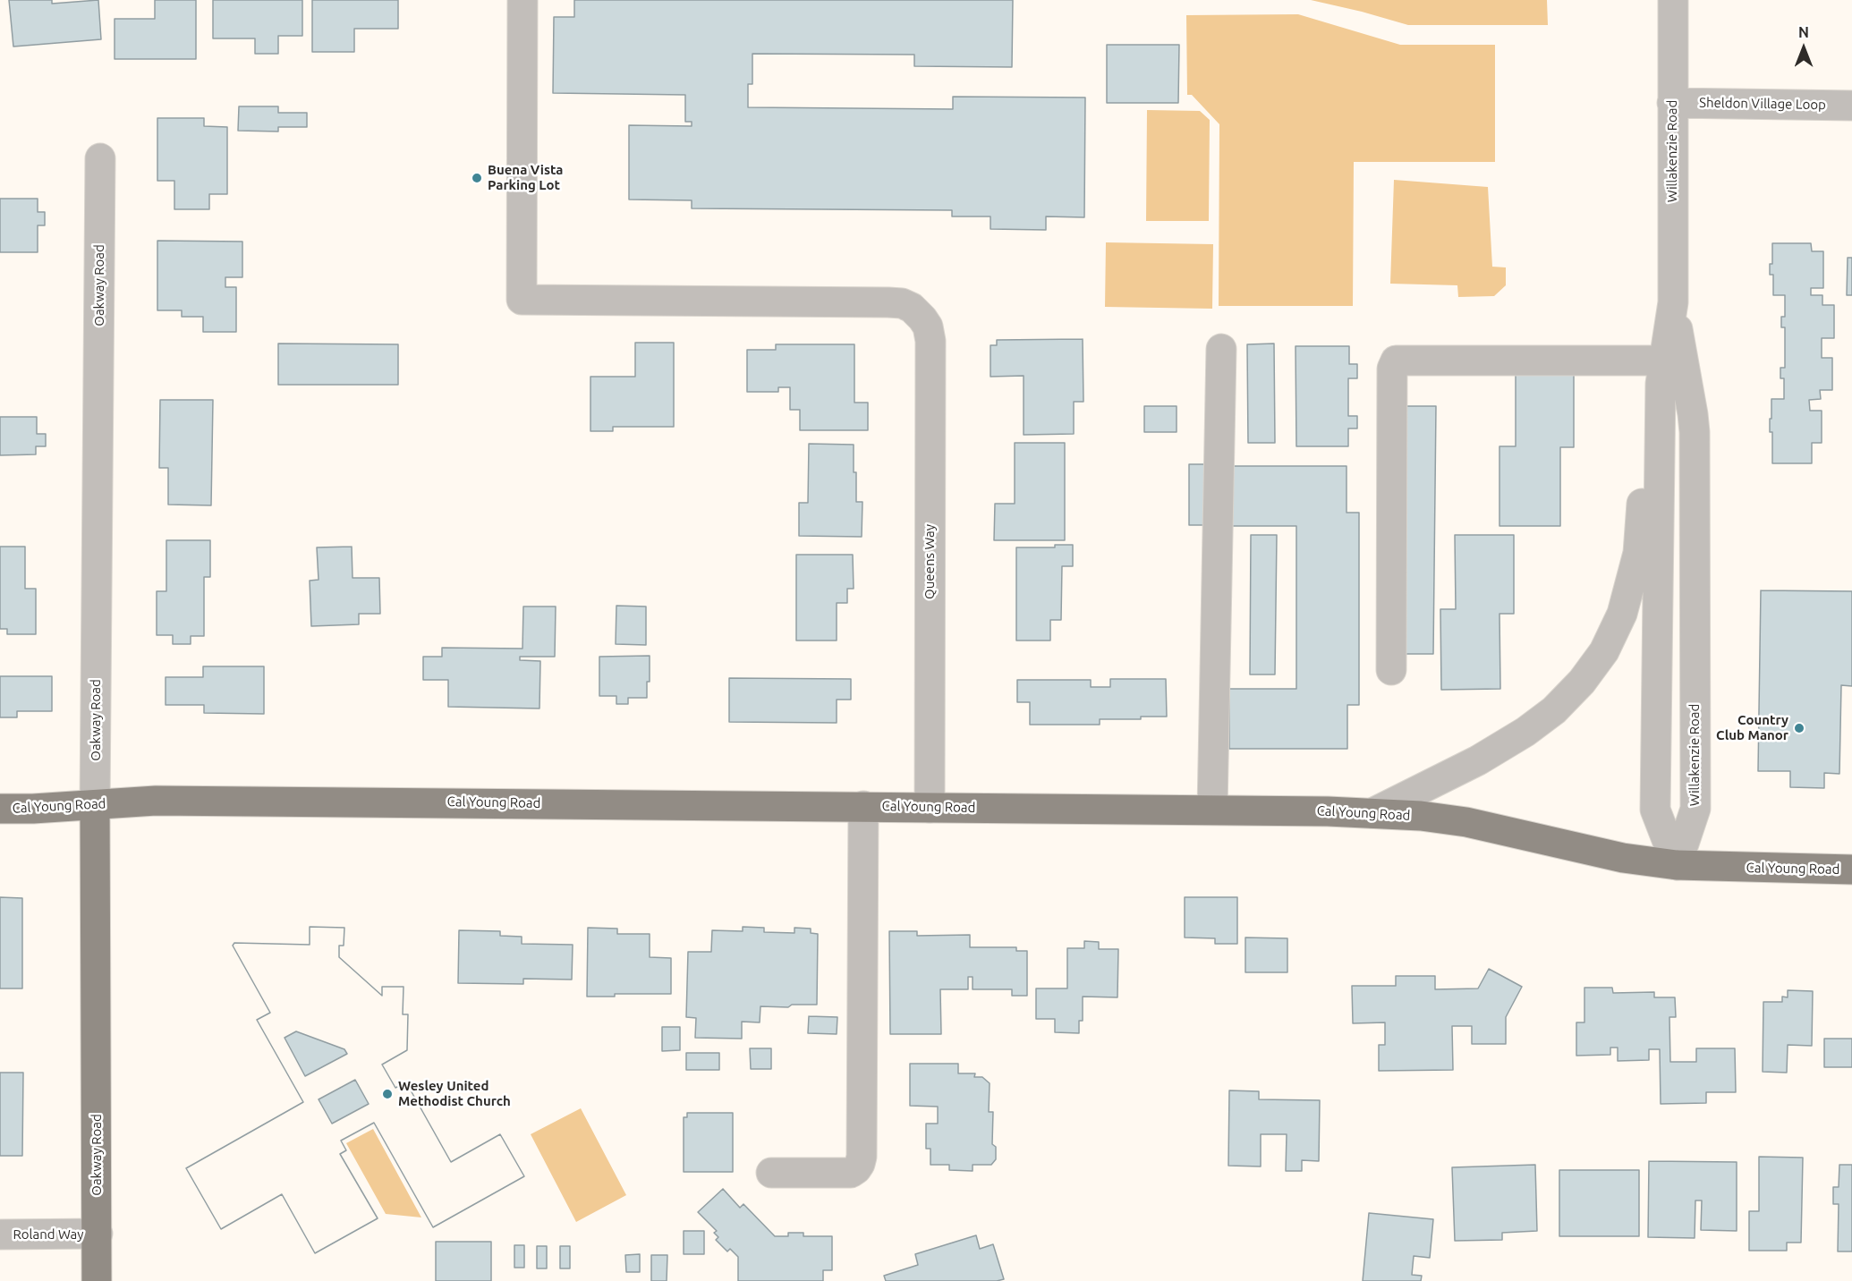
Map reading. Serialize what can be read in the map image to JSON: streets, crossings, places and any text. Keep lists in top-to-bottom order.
{
  "streets": {
    "main road": ["Oakway Road", "Cal Young Road"],
    "street": [
      "Sheldon Village Loop",
      "Willakenzie Road",
      "Queens Way",
      "Roland Way"
    ]
  },
  "crossings": [
    ["Sheldon Village Loop", "Willakenzie Road"],
    ["Willakenzie Road", "Cal Young Road"],
    ["Oakway Road", "Cal Young Road"],
    ["Oakway Road", "Roland Way"],
    ["Queens Way", "Cal Young Road"]
  ],
  "places": ["Buena Vista Parking Lot", "Country Club Manor", "Wesley United Methodist Church"],
  "north": "top"
}
